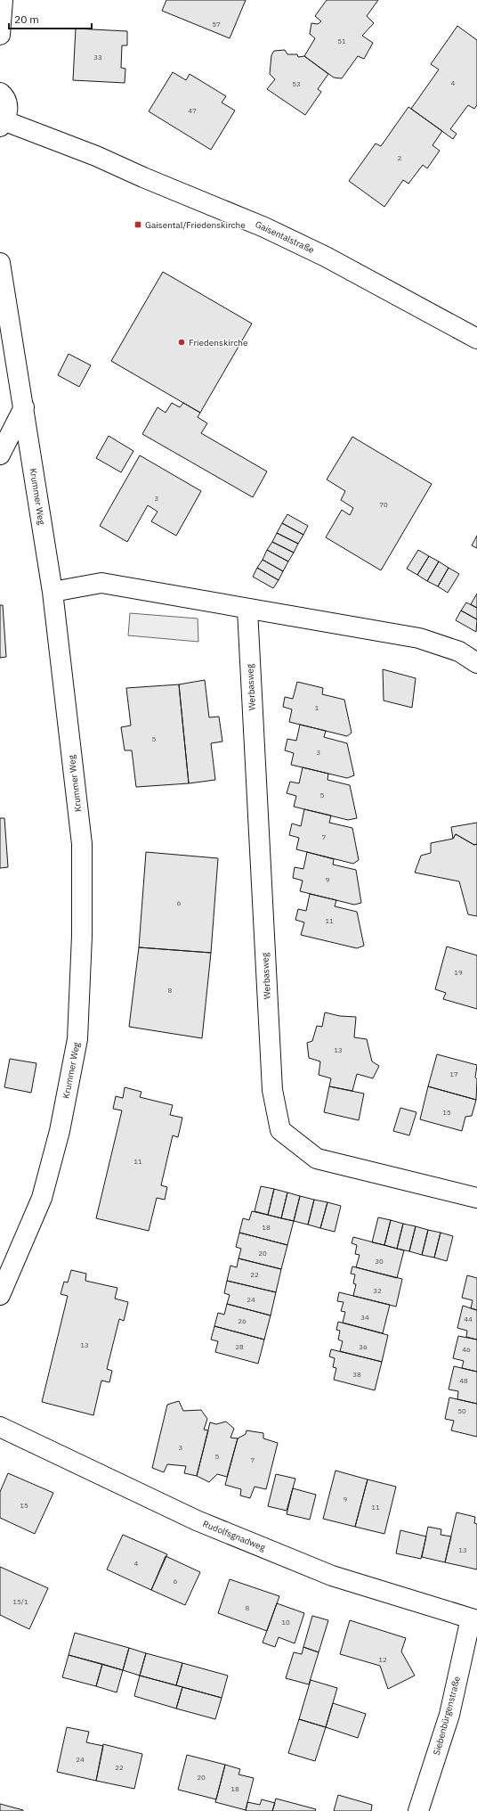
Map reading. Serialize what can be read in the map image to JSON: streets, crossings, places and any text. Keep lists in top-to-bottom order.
{
  "streets": {
    "street": [
      "Gaisentalstraße",
      "Krummer Weg",
      "Werbasweg",
      "Rudolfsgnadweg",
      "Siebenbürgenstraße"
    ]
  },
  "crossings": [
    ["Rudolfsgnadweg", "Siebenbürgenstraße"]
  ],
  "places": {
    "transit": ["Gaisental/Friedenskirche"],
    "other": ["Friedenskirche"]
  },
  "house_numbers": [
    "57",
    "51",
    "33",
    "4",
    "53",
    "47",
    "2",
    "3",
    "70",
    "1",
    "5",
    "3",
    "5",
    "7",
    "9",
    "6",
    "11",
    "19",
    "8",
    "13",
    "17",
    "15",
    "11",
    "18",
    "20",
    "30",
    "22",
    "32",
    "24",
    "34",
    "44",
    "26",
    "13",
    "28",
    "36",
    "46",
    "38",
    "48",
    "50",
    "3",
    "5",
    "7",
    "9",
    "15",
    "11",
    "13",
    "4",
    "6",
    "15/1",
    "8",
    "10",
    "12",
    "24",
    "22",
    "20",
    "18"
  ],
  "scale_bar": "20 m"
}
